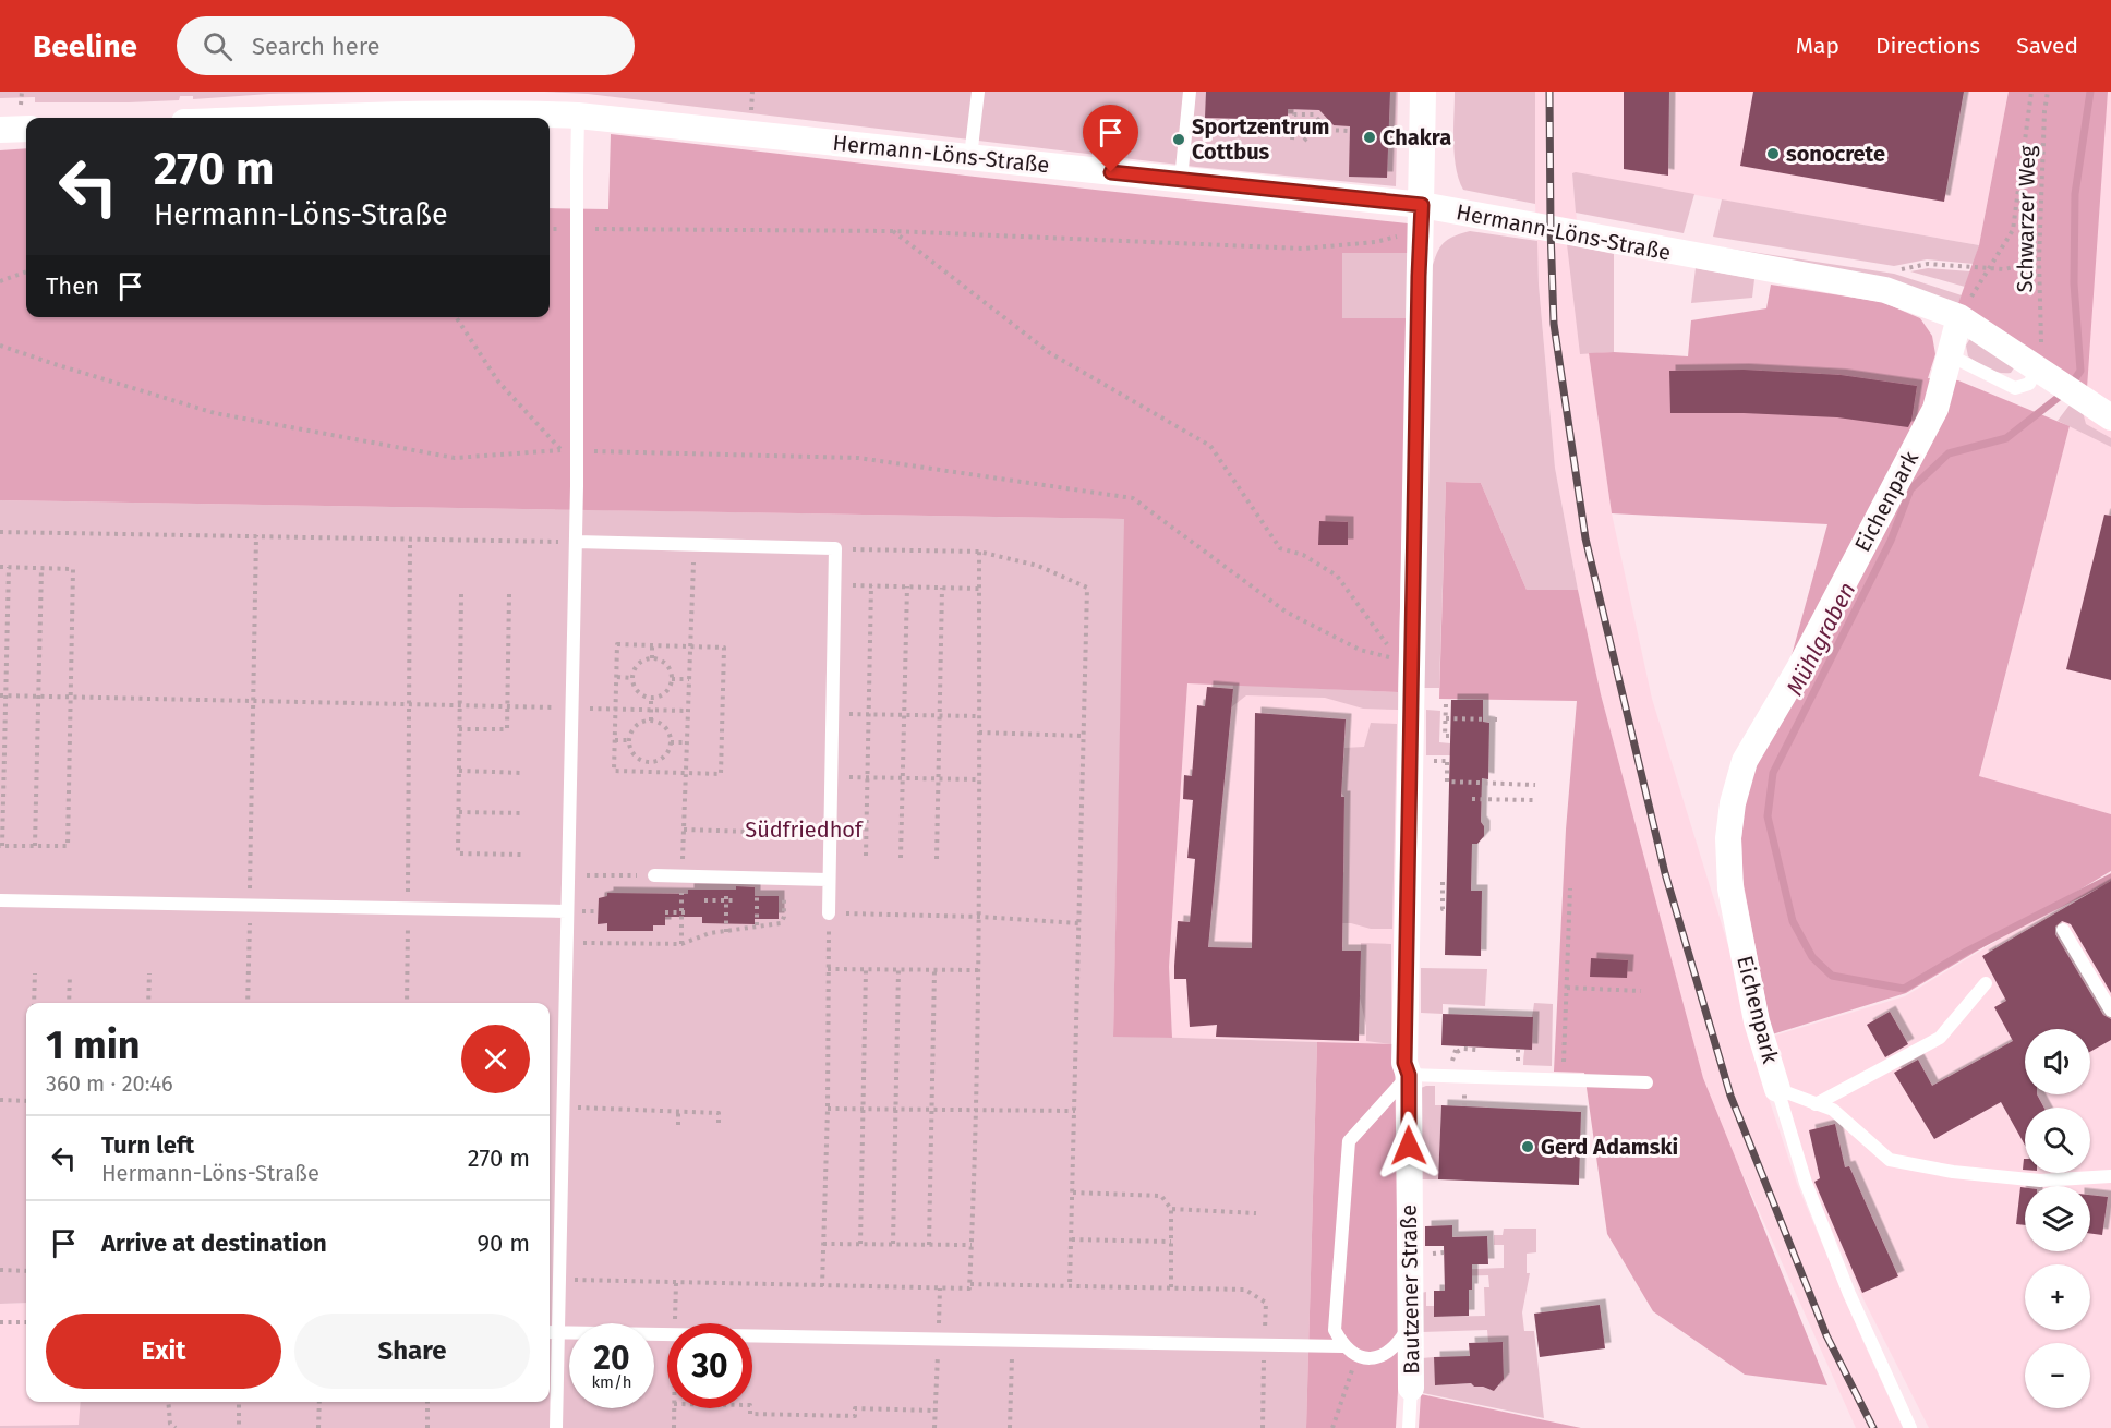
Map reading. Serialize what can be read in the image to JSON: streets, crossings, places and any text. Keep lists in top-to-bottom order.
{
  "streets": {
    "street": ["Hermann-Löns-Straße", "Eichenpark", "Bautzener Straße"],
    "path": ["Schwarzer Weg"]
  },
  "crossings": [
    ["Hermann-Löns-Straße", "Schwarzer Weg"],
    ["Hermann-Löns-Straße", "Eichenpark"],
    ["Hermann-Löns-Straße", "Bautzener Straße"]
  ],
  "water": ["Mühlgraben"],
  "parks": ["Südfriedhof"],
  "places": [
    "Chakra",
    "Sportzentrum Cottbus",
    "sonocrete",
    "Gerd Adamski"
  ],
  "page": {
    "header": "Beeline",
    "search": "Search here",
    "nav": ["Map", "Directions", "Saved"],
    "turn": ["270 m", "Hermann-Löns-Straße"],
    "then": "Then",
    "heading": ["1 min", "360 m · 20:46"],
    "map_buttons": ["+", "−"],
    "list": [
      {
        "name": "Turn left",
        "note": "Hermann-Löns-Straße",
        "value": "270 m"
      },
      {
        "name": "Arrive at destination",
        "value": "90 m"
      }
    ],
    "buttons": ["Exit", "Share"],
    "speed": "20 km/h",
    "limit": "30"
  }
}
